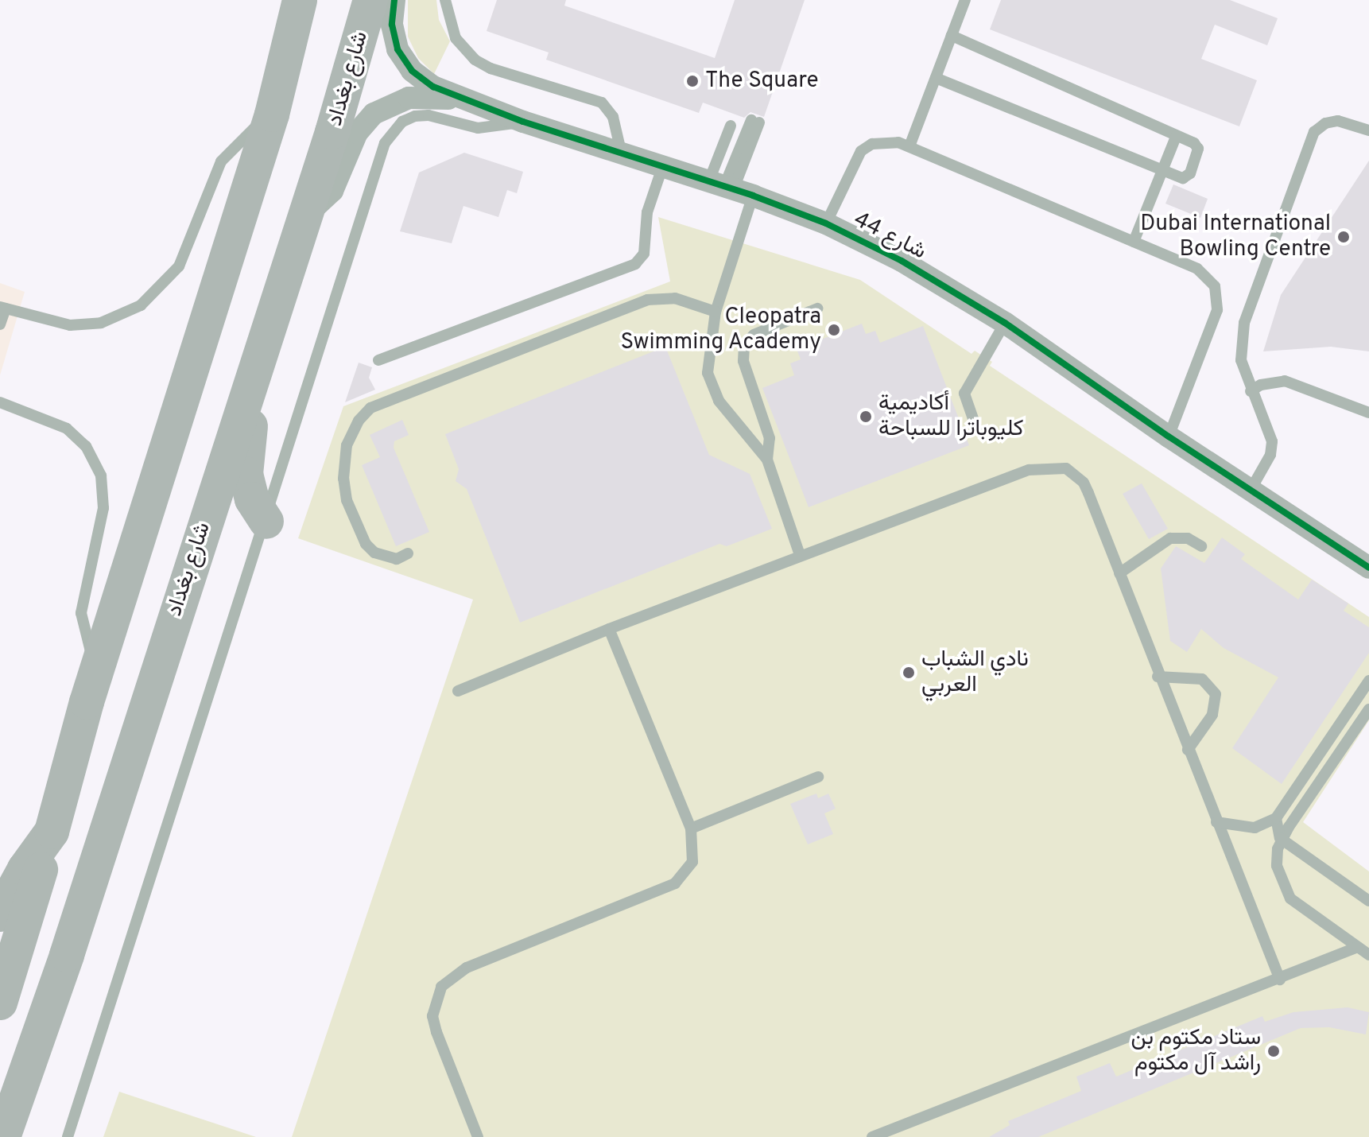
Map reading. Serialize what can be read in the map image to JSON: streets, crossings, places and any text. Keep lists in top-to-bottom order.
{
  "streets": {
    "main road": ["شارع بغداد"],
    "street": ["شارع 44"]
  },
  "crossings": [
    ["شارع بغداد", "شارع 44"]
  ],
  "places": [
    "The Square",
    "Dubai International Bowling Centre",
    "Cleopatra Swimming Academy",
    "أكاديمية كليوباترا للسباحة",
    "نادي الشباب العربي",
    "ستاد مكتوم بن راشد آل مكتوم"
  ]
}
